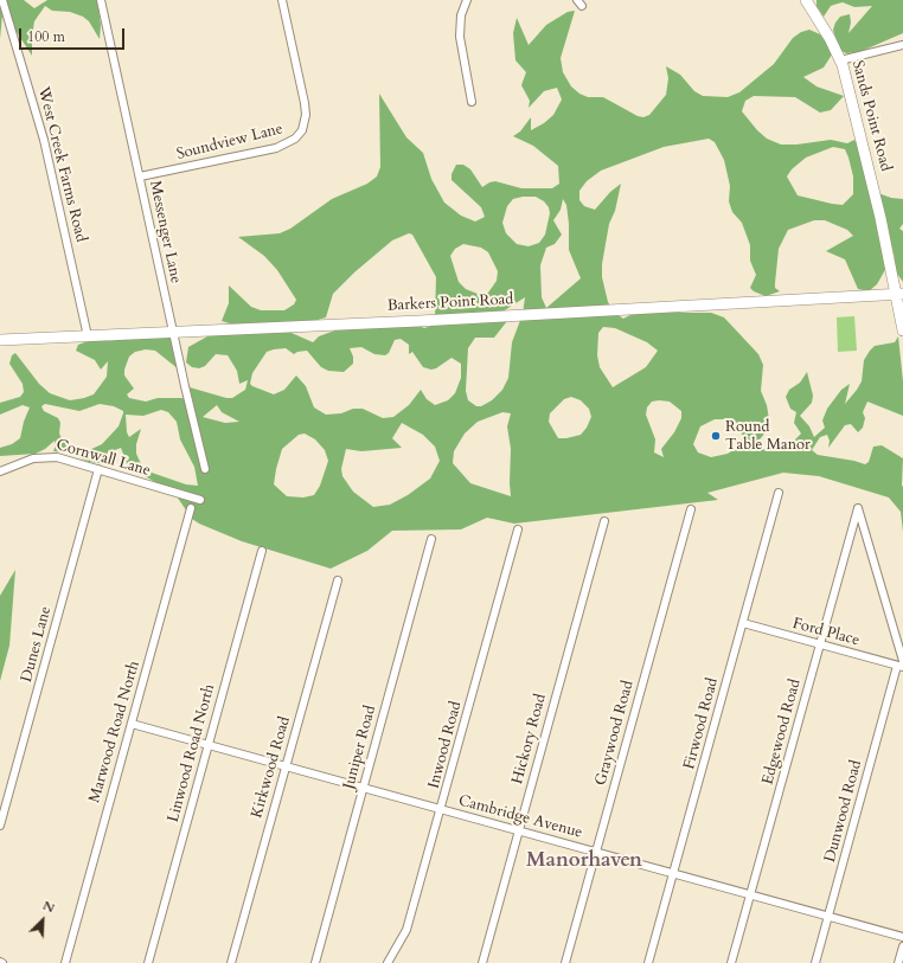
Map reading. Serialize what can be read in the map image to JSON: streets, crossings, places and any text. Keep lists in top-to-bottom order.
{
  "streets": {
    "street": [
      "Sands Point Road",
      "Soundview Lane",
      "West Creek Farms Road",
      "Messenger Lane",
      "Barkers Point Road",
      "Cornwall Lane",
      "Ford Place",
      "Dunes Lane",
      "Firwood Road",
      "Marwood Road North",
      "Edgewood Road",
      "Graywood Road",
      "Hickory Road",
      "Inwood Road",
      "Juniper Road",
      "Linwood Road North",
      "Kirkwood Road",
      "Dunwood Road",
      "Cambridge Avenue"
    ]
  },
  "crossings": [
    ["Sands Point Road", "Barkers Point Road"],
    ["Soundview Lane", "Messenger Lane"],
    ["West Creek Farms Road", "Barkers Point Road"],
    ["Messenger Lane", "Barkers Point Road"],
    ["Cornwall Lane", "Dunes Lane"],
    ["Ford Place", "Firwood Road"],
    ["Ford Place", "Edgewood Road"],
    ["Ford Place", "Dunwood Road"],
    ["Firwood Road", "Cambridge Avenue"],
    ["Marwood Road North", "Cambridge Avenue"],
    ["Edgewood Road", "Dunwood Road"],
    ["Edgewood Road", "Cambridge Avenue"],
    ["Graywood Road", "Cambridge Avenue"],
    ["Hickory Road", "Cambridge Avenue"],
    ["Inwood Road", "Cambridge Avenue"],
    ["Juniper Road", "Cambridge Avenue"],
    ["Linwood Road North", "Cambridge Avenue"],
    ["Kirkwood Road", "Cambridge Avenue"],
    ["Dunwood Road", "Cambridge Avenue"]
  ],
  "districts": ["Manorhaven"],
  "places": ["Round Table Manor"],
  "scale_bar": "100 m",
  "north": "top right"
}
